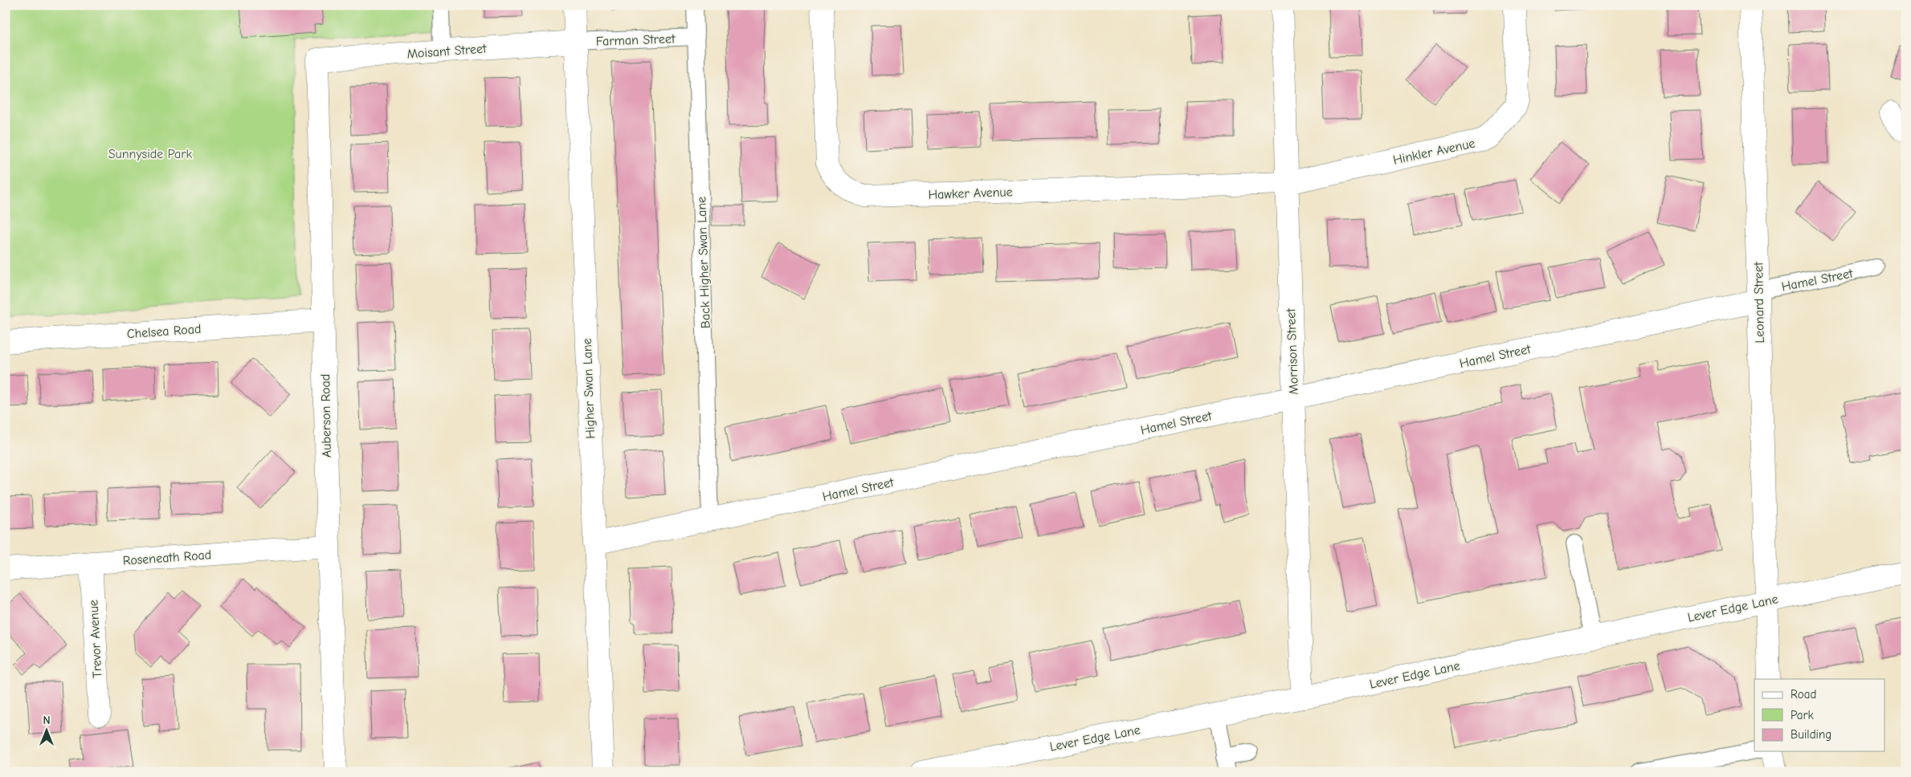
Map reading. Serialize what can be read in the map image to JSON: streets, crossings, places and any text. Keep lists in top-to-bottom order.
{
  "streets": {
    "street": [
      "Moisant Street",
      "Hinkler Avenue",
      "Hawker Avenue",
      "Hamel Street",
      "Leonard Street",
      "Chelsea Road",
      "Morrison Street",
      "Higher Swan Lane",
      "Auberson Road",
      "Roseneath Road",
      "Lever Edge Lane",
      "Trevor Avenue"
    ],
    "lane": ["Farman Street", "Back Higher Swan Lane"]
  },
  "crossings": [
    ["Farman Street", "Moisant Street"],
    ["Farman Street", "Back Higher Swan Lane"],
    ["Farman Street", "Higher Swan Lane"],
    ["Moisant Street", "Higher Swan Lane"],
    ["Moisant Street", "Auberson Road"],
    ["Hinkler Avenue", "Hawker Avenue"],
    ["Hinkler Avenue", "Morrison Street"],
    ["Hawker Avenue", "Morrison Street"],
    ["Back Higher Swan Lane", "Hamel Street"],
    ["Hamel Street", "Leonard Street"],
    ["Hamel Street", "Morrison Street"],
    ["Hamel Street", "Higher Swan Lane"],
    ["Leonard Street", "Lever Edge Lane"],
    ["Chelsea Road", "Auberson Road"],
    ["Morrison Street", "Lever Edge Lane"],
    ["Auberson Road", "Roseneath Road"],
    ["Roseneath Road", "Trevor Avenue"]
  ],
  "parks": ["Sunnyside Park"],
  "legend": ["Road", "Park", "Building"],
  "north": "top"
}
